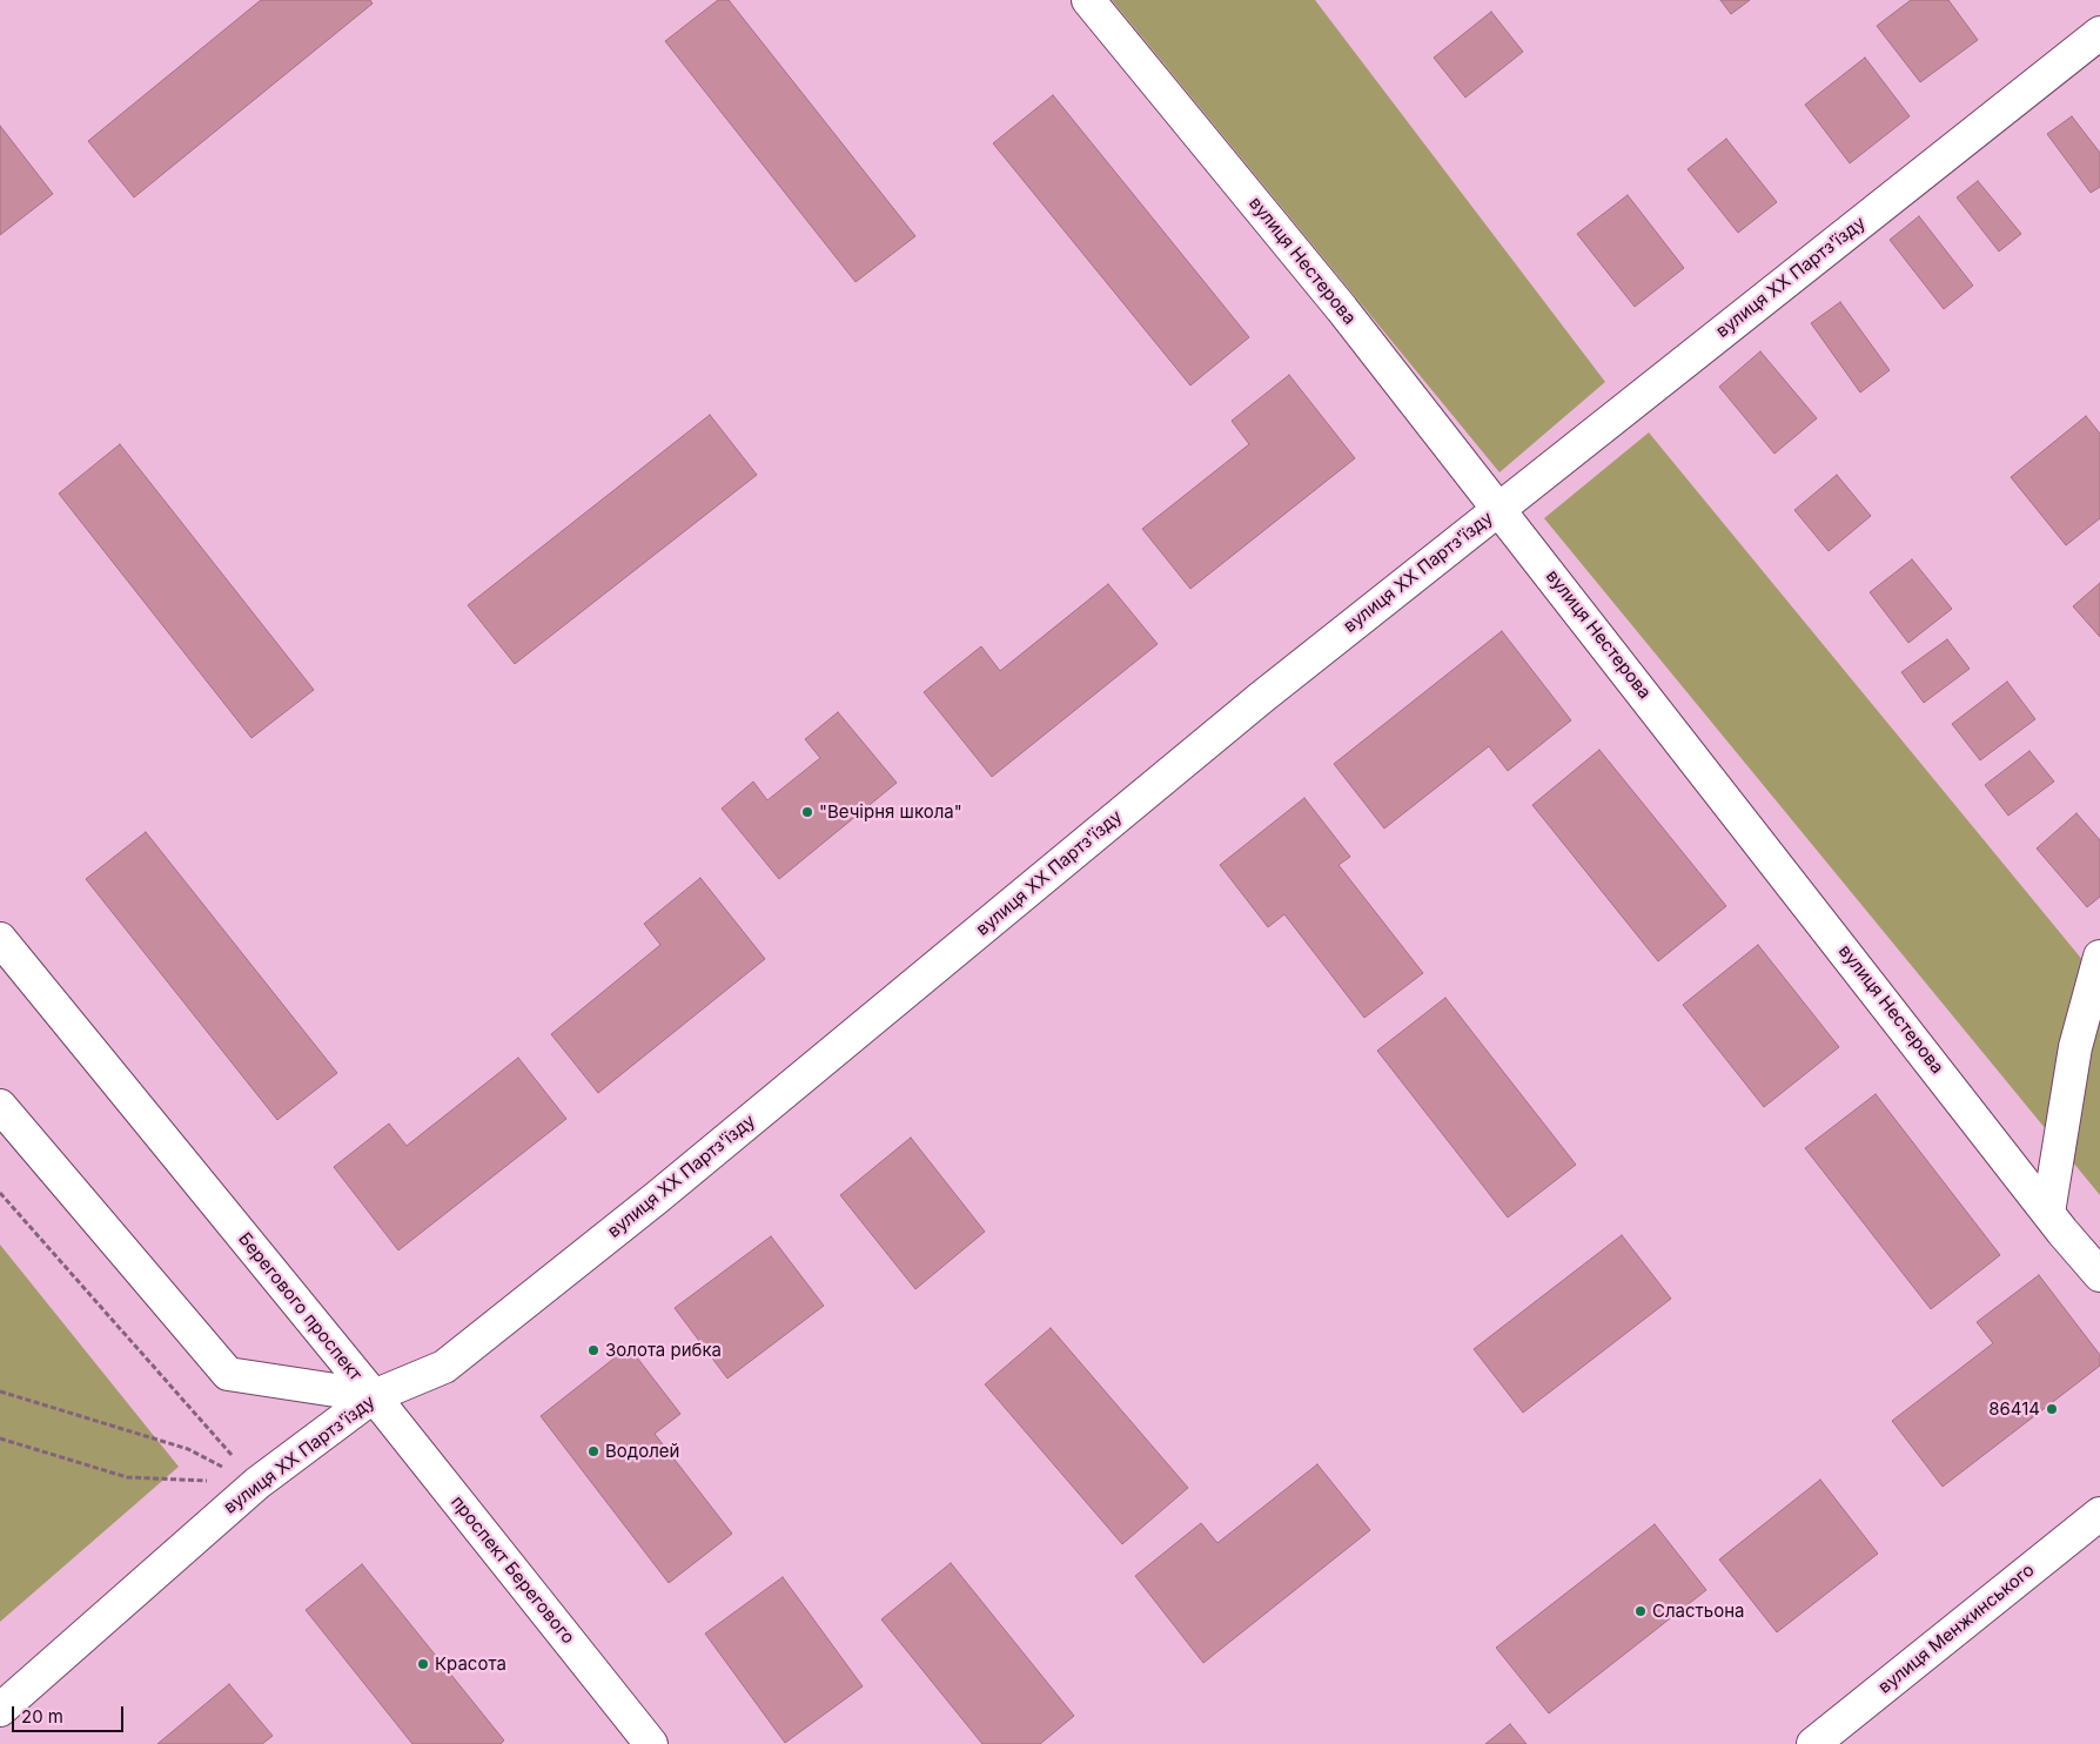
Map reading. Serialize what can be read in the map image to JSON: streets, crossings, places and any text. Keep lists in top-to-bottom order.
{
  "streets": {
    "street": [
      "вулиця Нестерова",
      "вулиця XX Партз'їзду",
      "Берегового проспект",
      "проспект Берегового",
      "вулиця Менжинського"
    ]
  },
  "crossings": [
    ["вулиця Нестерова", "вулиця XX Партз'їзду"],
    ["вулиця XX Партз'їзду", "Берегового проспект"],
    ["вулиця XX Партз'їзду", "проспект Берегового"],
    ["Берегового проспект", "проспект Берегового"]
  ],
  "places": [
    "\"Вечірня школа\"",
    "Золота рибка",
    "86414",
    "Водолей",
    "Сластьона",
    "Красота"
  ],
  "scale_bar": "20 m"
}
